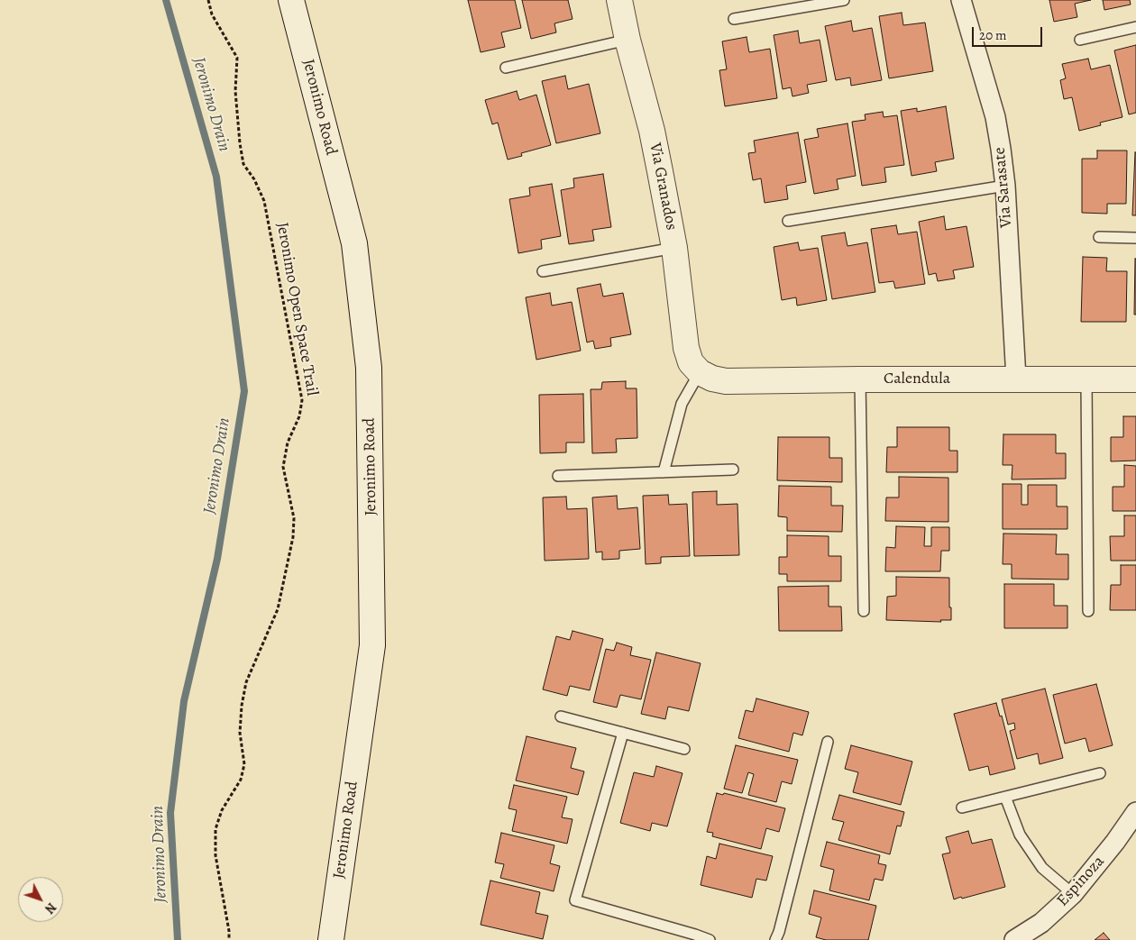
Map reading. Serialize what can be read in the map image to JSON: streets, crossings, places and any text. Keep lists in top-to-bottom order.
{
  "streets": {
    "main road": ["Jeronimo Road", "Via Granados", "Calendula"],
    "street": ["Via Sarasate", "Espinoza"],
    "path": ["Jeronimo Open Space Trail"]
  },
  "crossings": [
    ["Via Granados", "Calendula"],
    ["Via Sarasate", "Calendula"]
  ],
  "water": ["Jeronimo Drain"],
  "scale_bar": "20 m",
  "north": "bottom right"
}
